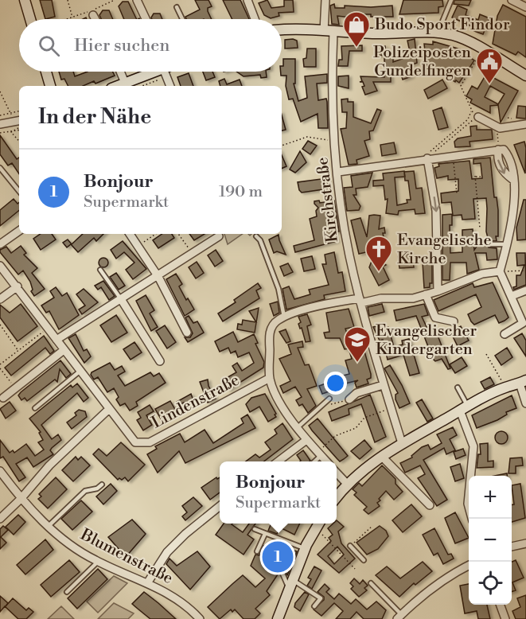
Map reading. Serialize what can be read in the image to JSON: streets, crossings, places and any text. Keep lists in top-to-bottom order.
{
  "streets": {
    "street": ["Kirchstraße", "Lindenstraße", "Blumenstraße"]
  },
  "places": {
    "shop": ["Budo Sport Findor"],
    "public building": ["Polizeiposten Gundelfingen"],
    "church": ["Evangelische Kirche"],
    "school or university": ["Evangelischer Kindergarten"]
  },
  "page": {
    "search": "Hier suchen",
    "heading": "In der Nähe",
    "list": [
      {
        "mark": "1",
        "name": "Bonjour",
        "note": "Supermarkt",
        "value": "190 m"
      }
    ],
    "popup": ["Bonjour", "Supermarkt"],
    "map_buttons": ["+", "−"],
    "pins": "1"
  }
}
